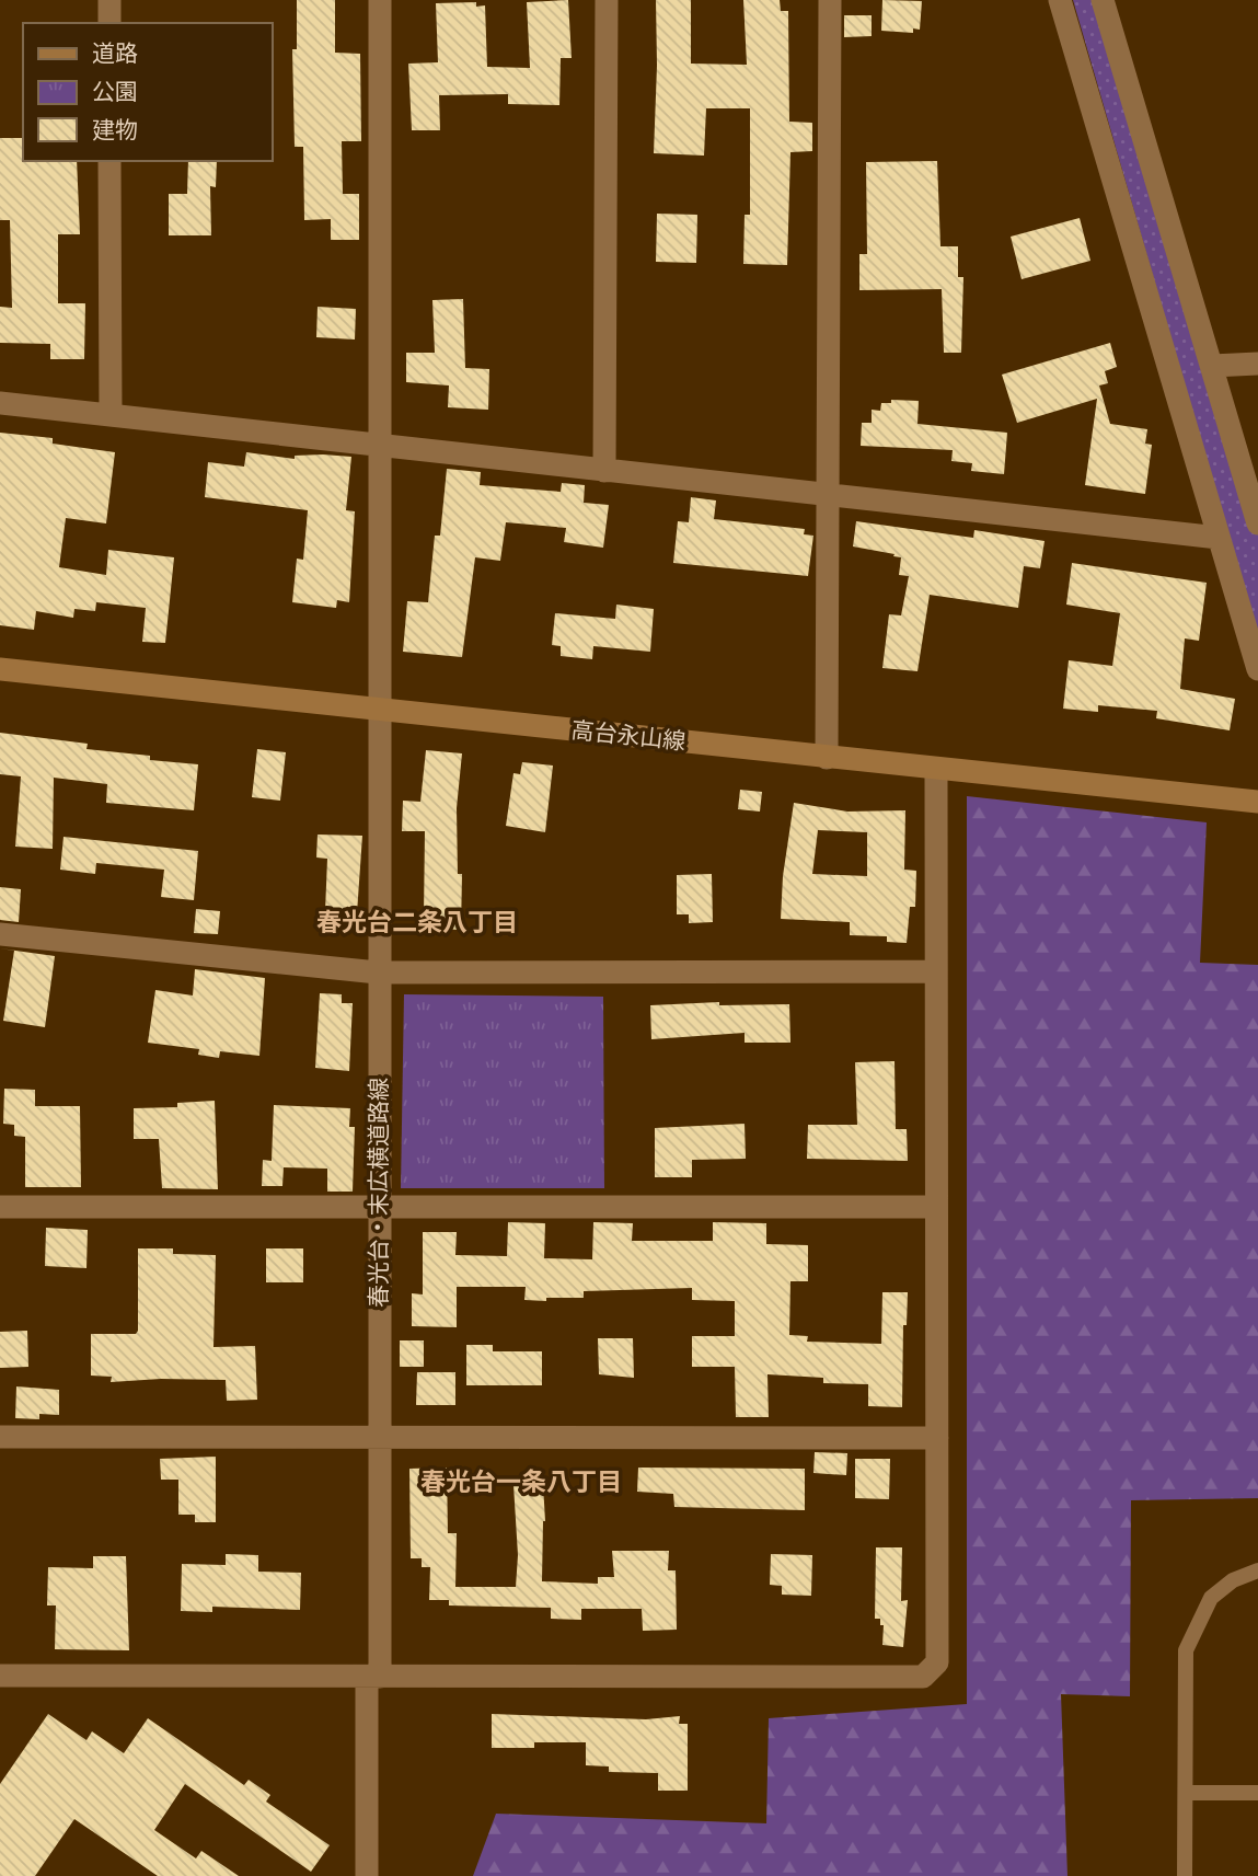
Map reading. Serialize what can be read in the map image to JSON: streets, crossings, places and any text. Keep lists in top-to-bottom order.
{
  "streets": {
    "street": ["高台永山線", "春光台・末広横道路線"]
  },
  "crossings": [
    ["高台永山線", "春光台・末広横道路線"]
  ],
  "districts": ["春光台二条八丁目", "春光台一条八丁目"],
  "legend": ["道路", "公園", "建物"]
}
